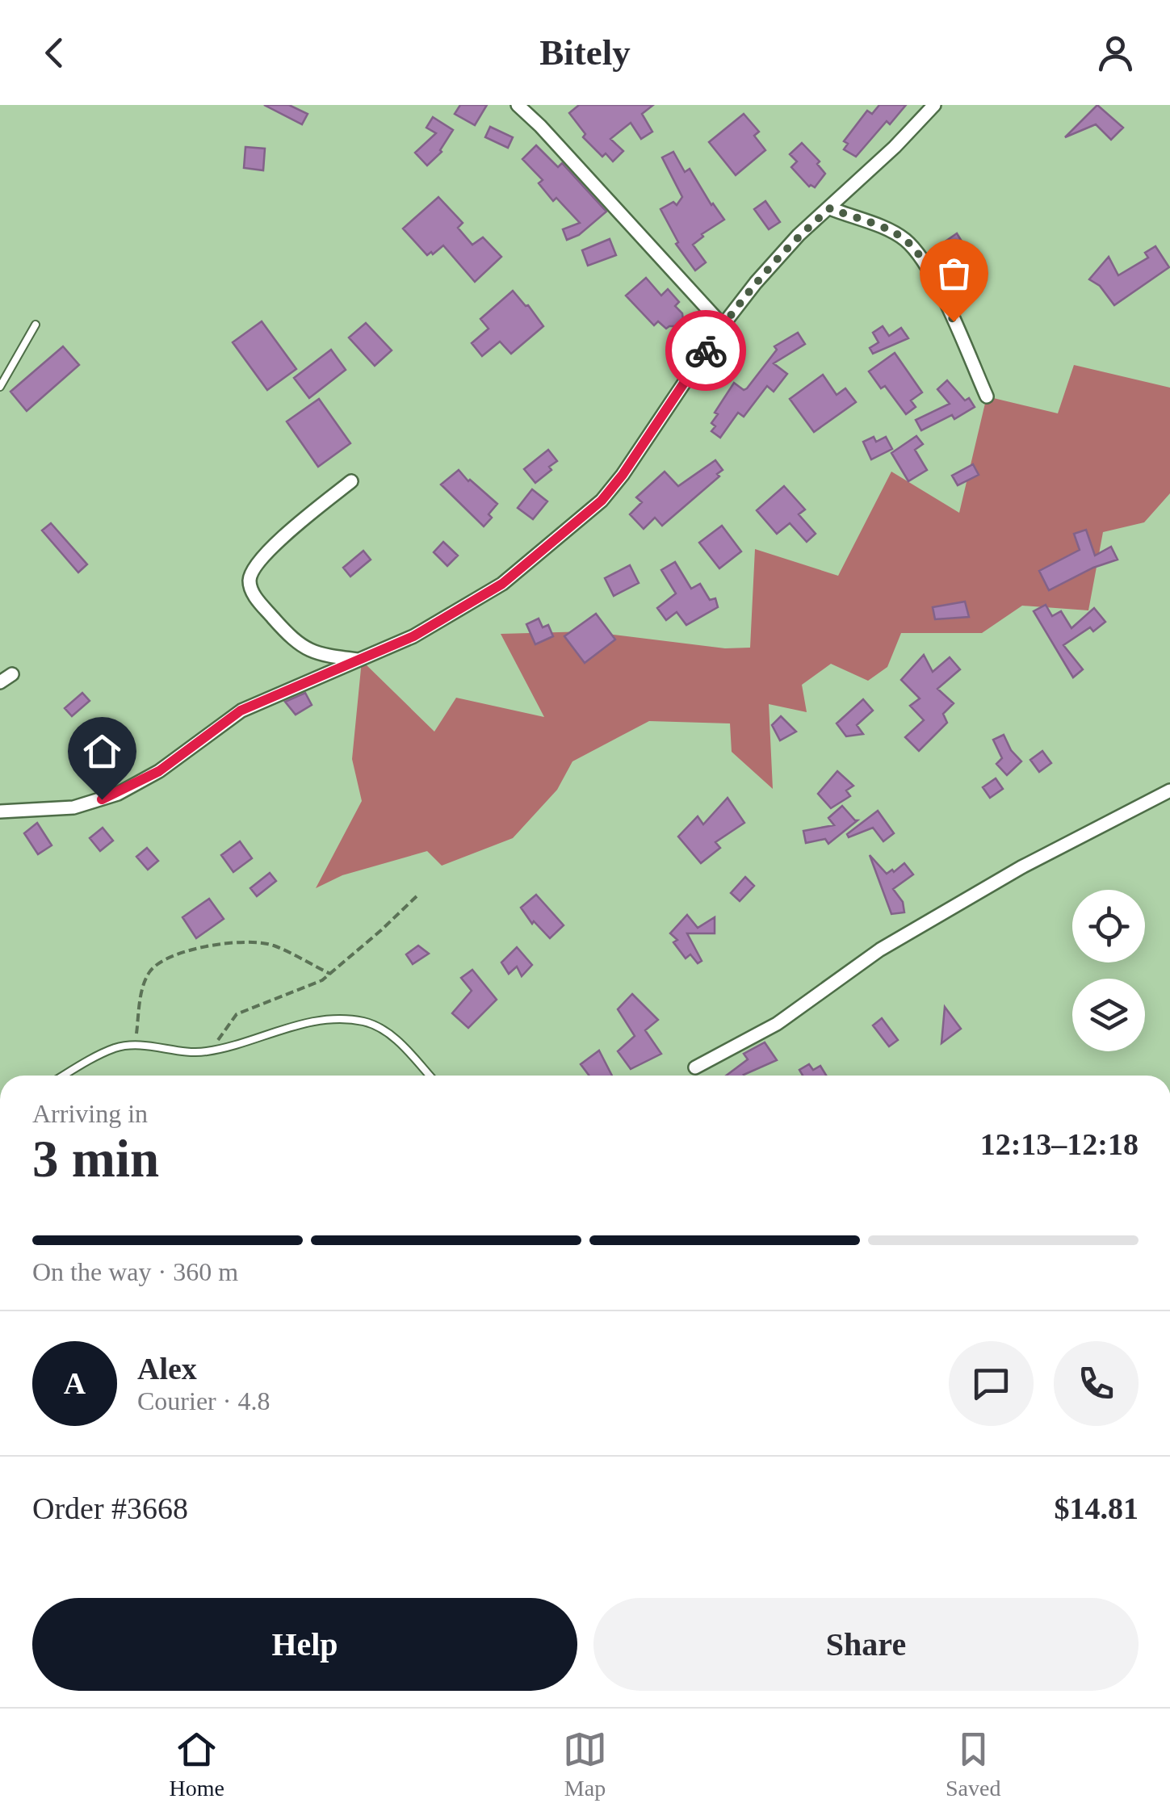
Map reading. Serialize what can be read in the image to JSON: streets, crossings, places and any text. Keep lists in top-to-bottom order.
{
  "page": {
    "header": "Bitely",
    "heading": ["3 min", "Arriving in", "12:13–12:18"],
    "panel": [
      "Alex",
      "Courier · 4.8",
      "Order #3668",
      "$14.81"
    ],
    "bar": "On the way · 360 m",
    "round": "A",
    "buttons": ["Help", "Share"],
    "tabs": ["Home", "Map", "Saved"]
  }
}
